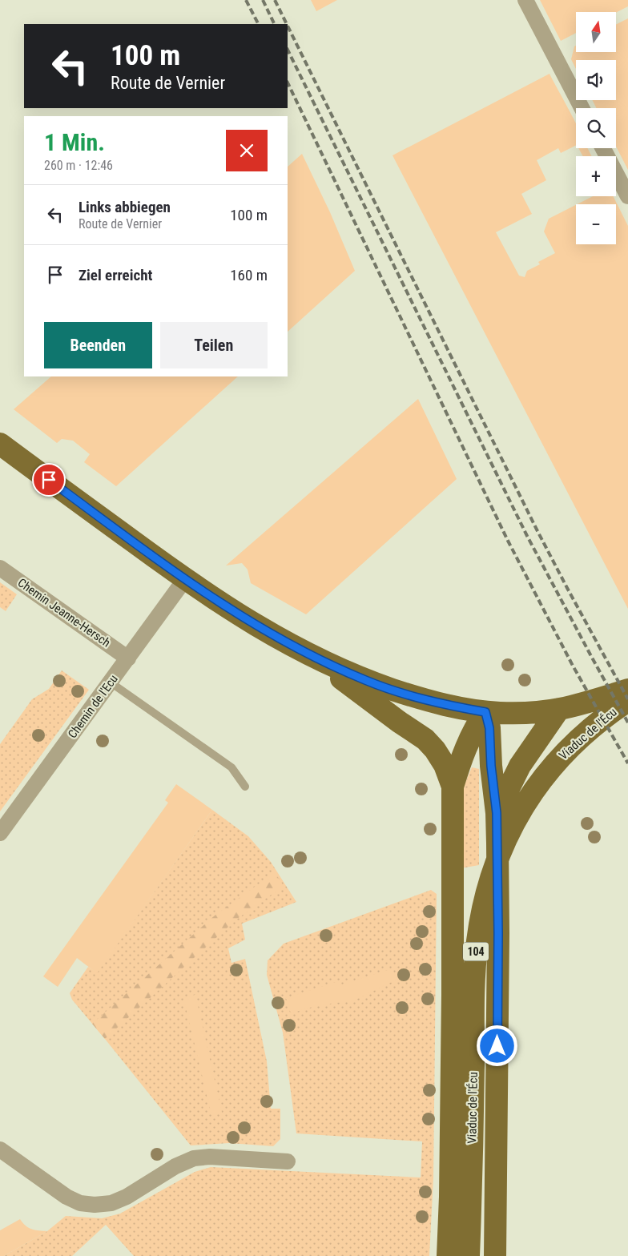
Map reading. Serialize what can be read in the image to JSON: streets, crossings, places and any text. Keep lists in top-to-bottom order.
{
  "streets": {
    "main road": ["Viaduc de l'Écu", "104"],
    "street": ["Chemin Jeanne-Hersch", "Chemin de l'Ecu"]
  },
  "crossings": [
    ["Chemin Jeanne-Hersch", "Chemin de l'Ecu"]
  ],
  "north": "top",
  "page": {
    "map_buttons": ["+", "−"],
    "turn": ["100 m", "Route de Vernier"],
    "heading": ["1 Min.", "260 m · 12:46"],
    "list": [
      {
        "name": "Links abbiegen",
        "note": "Route de Vernier",
        "value": "100 m"
      },
      {
        "name": "Ziel erreicht",
        "value": "160 m"
      }
    ],
    "buttons": ["Beenden", "Teilen"]
  }
}
